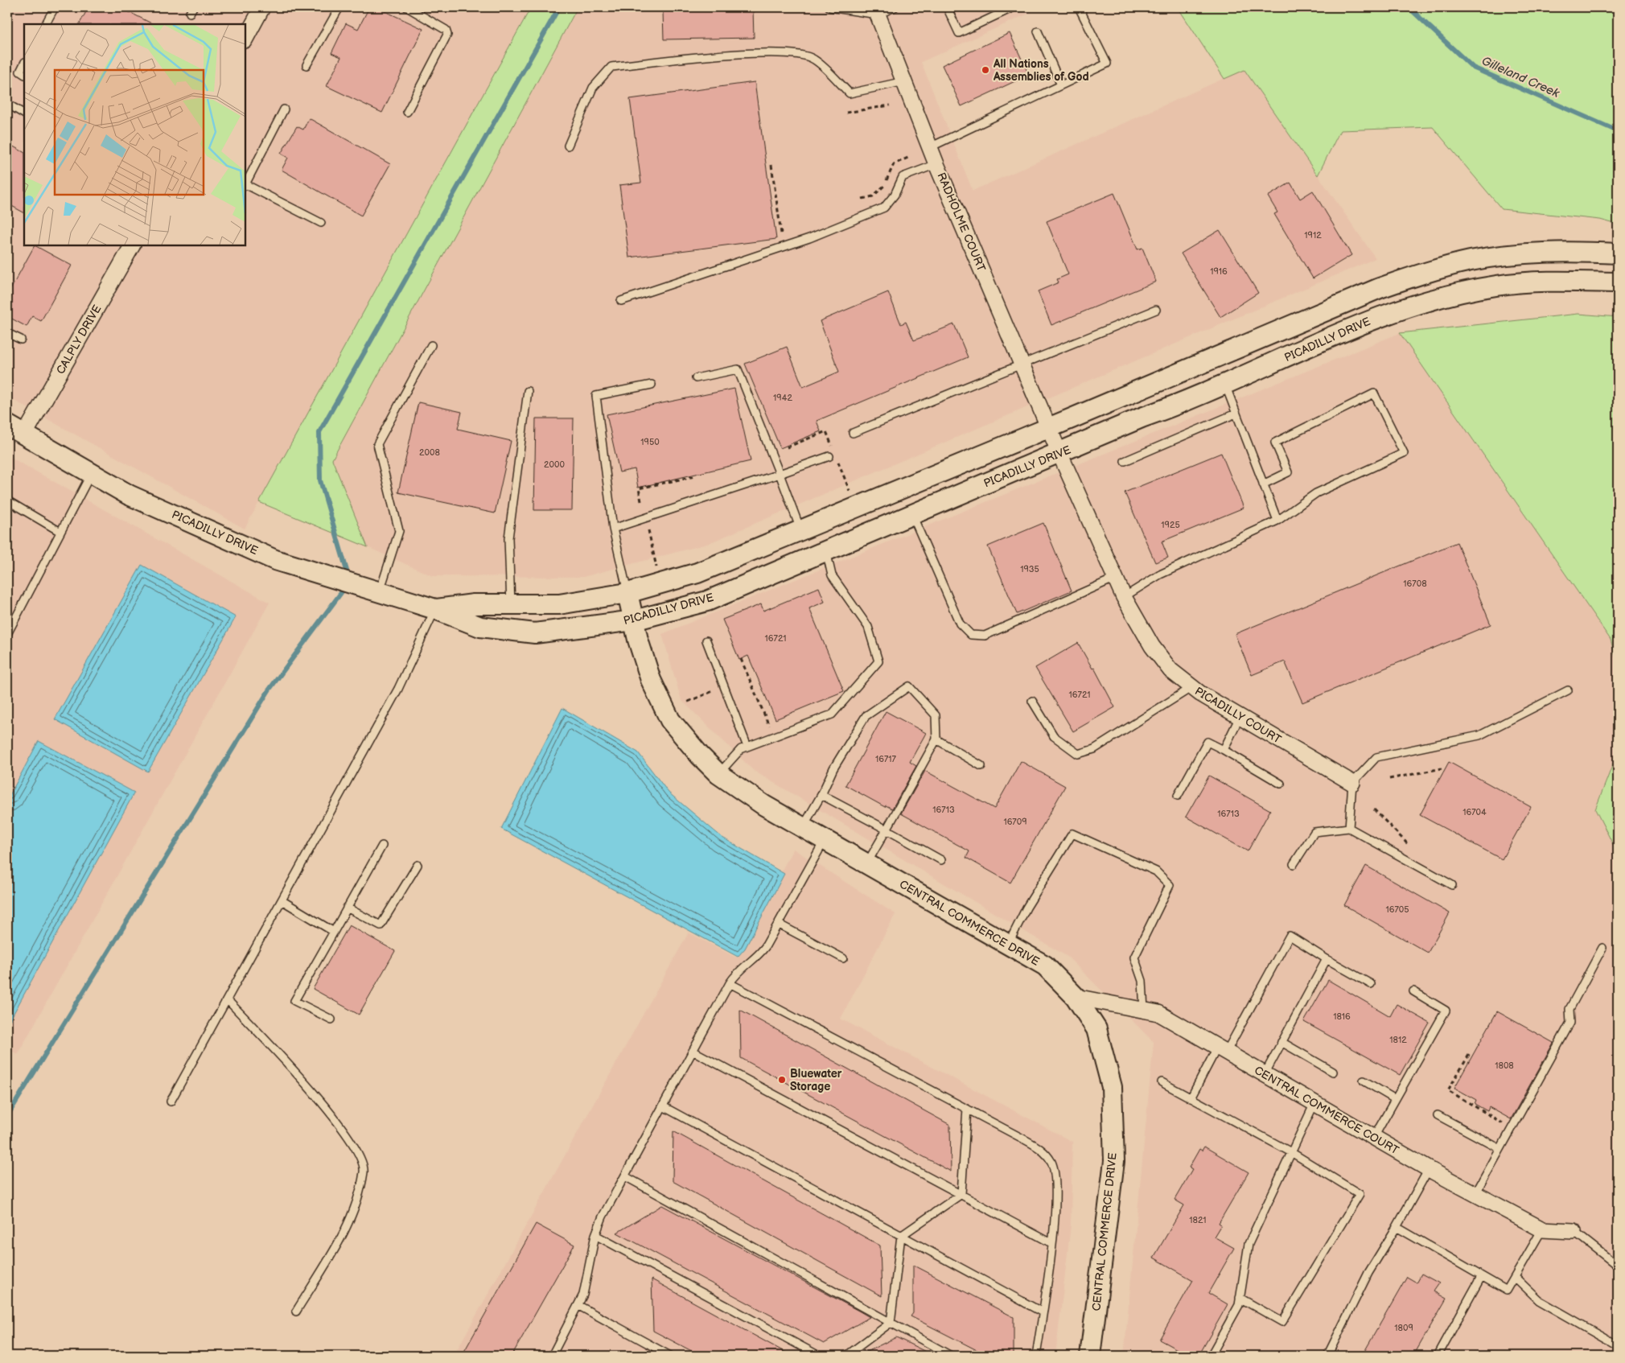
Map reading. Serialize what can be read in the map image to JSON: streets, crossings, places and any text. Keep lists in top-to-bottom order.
{
  "streets": {
    "street": [
      "RADHOLME COURT",
      "CALPLY DRIVE",
      "PICADILLY DRIVE",
      "PICADILLY COURT",
      "CENTRAL COMMERCE DRIVE",
      "CENTRAL COMMERCE COURT"
    ]
  },
  "crossings": [
    ["RADHOLME COURT", "PICADILLY DRIVE"],
    ["RADHOLME COURT", "PICADILLY COURT"],
    ["CALPLY DRIVE", "PICADILLY DRIVE"],
    ["PICADILLY DRIVE", "PICADILLY COURT"],
    ["PICADILLY DRIVE", "CENTRAL COMMERCE DRIVE"],
    ["CENTRAL COMMERCE DRIVE", "CENTRAL COMMERCE COURT"]
  ],
  "water": ["Gilleland Creek"],
  "places": ["All Nations Assemblies of God", "Bluewater Storage"],
  "house_numbers": [
    "1912",
    "1916",
    "1942",
    "1950",
    "2008",
    "2000",
    "1925",
    "1935",
    "16708",
    "16721",
    "16721",
    "16717",
    "16713",
    "16704",
    "16713",
    "16709",
    "16705",
    "1816",
    "1812",
    "1808",
    "1821",
    "1809"
  ]
}
